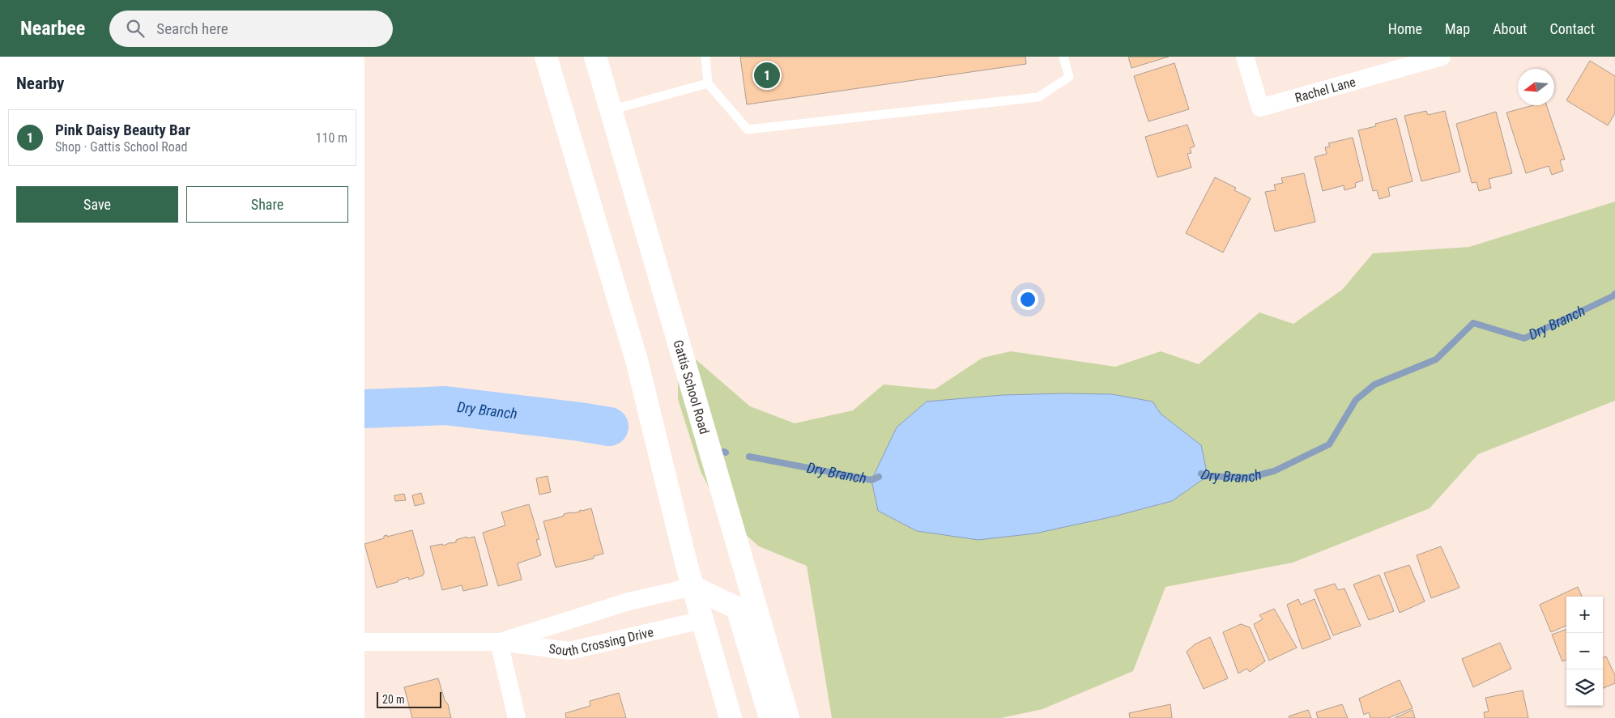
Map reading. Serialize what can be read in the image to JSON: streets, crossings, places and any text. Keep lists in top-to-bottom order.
{
  "streets": {
    "main road": ["Gattis School Road"],
    "street": ["Rachel Lane", "South Crossing Drive"]
  },
  "water": ["Dry Branch"],
  "scale_bar": "20 m",
  "north": "left",
  "page": {
    "header": "Nearbee",
    "search": "Search here",
    "nav": [
      "Home",
      "Map",
      "About",
      "Contact"
    ],
    "heading": "Nearby",
    "pins": "1",
    "list": [
      {
        "mark": "1",
        "name": "Pink Daisy Beauty Bar",
        "note": "Shop · Gattis School Road",
        "value": "110 m"
      }
    ],
    "buttons": ["Save", "Share"],
    "map_buttons": ["+", "−"],
    "scale": "20 m"
  }
}
